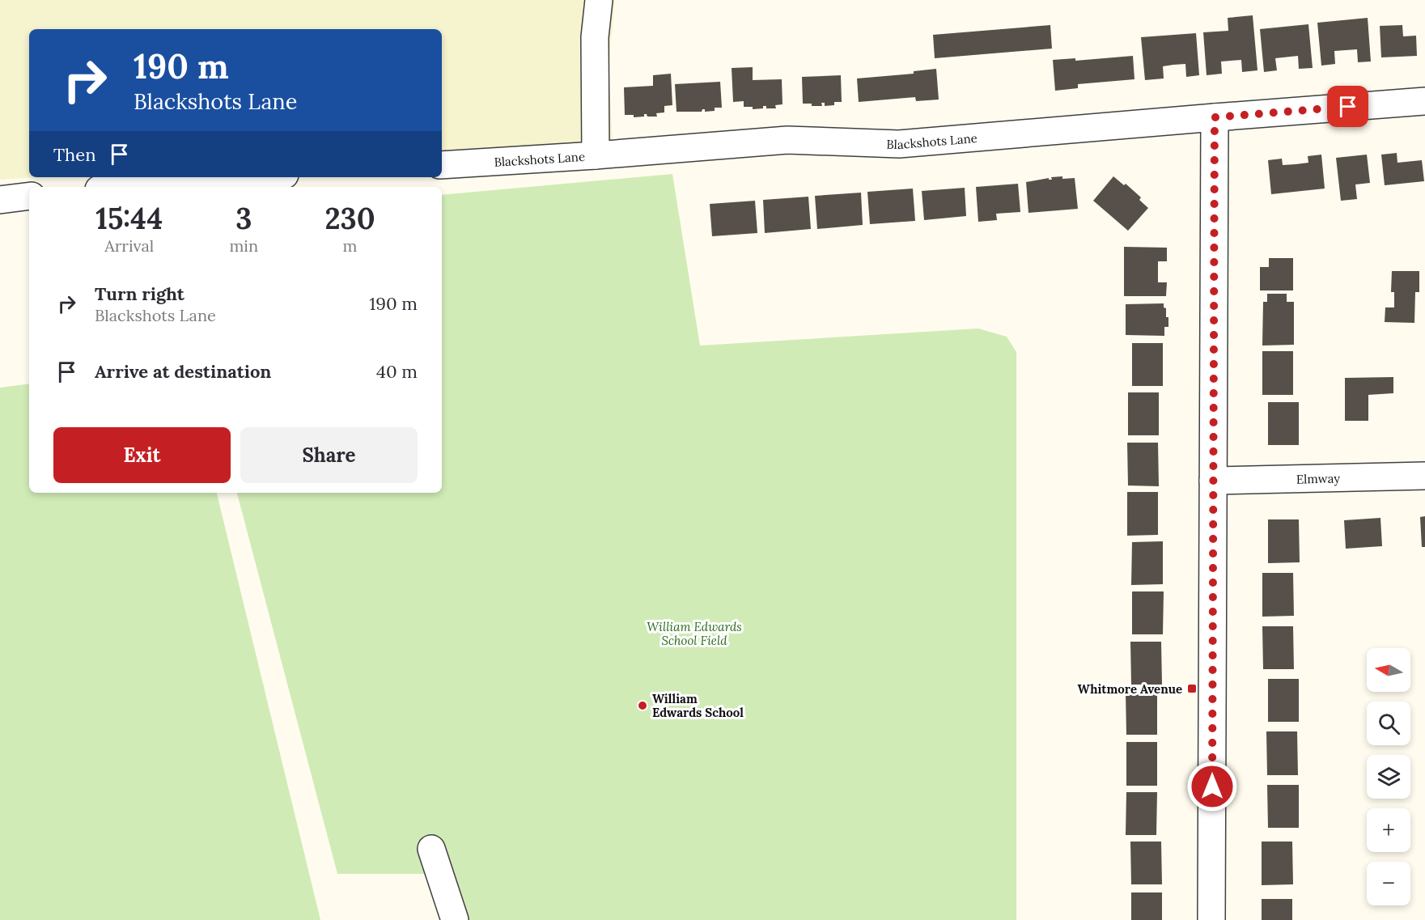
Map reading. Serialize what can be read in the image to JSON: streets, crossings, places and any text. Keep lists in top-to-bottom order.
{
  "streets": {
    "street": ["Blackshots Lane", "Elmway"]
  },
  "parks": ["William Edwards School Field"],
  "places": {
    "transit": ["Whitmore Avenue"],
    "other": ["William Edwards School"]
  },
  "north": "left",
  "page": {
    "turn": ["190 m", "Blackshots Lane"],
    "then": "Then",
    "eta": [
      "15:44",
      "Arrival",
      "3",
      "min",
      "230",
      "m"
    ],
    "list": [
      {
        "name": "Turn right",
        "note": "Blackshots Lane",
        "value": "190 m"
      },
      {
        "name": "Arrive at destination",
        "value": "40 m"
      }
    ],
    "buttons": ["Exit", "Share"],
    "map_buttons": ["+", "−"]
  }
}
